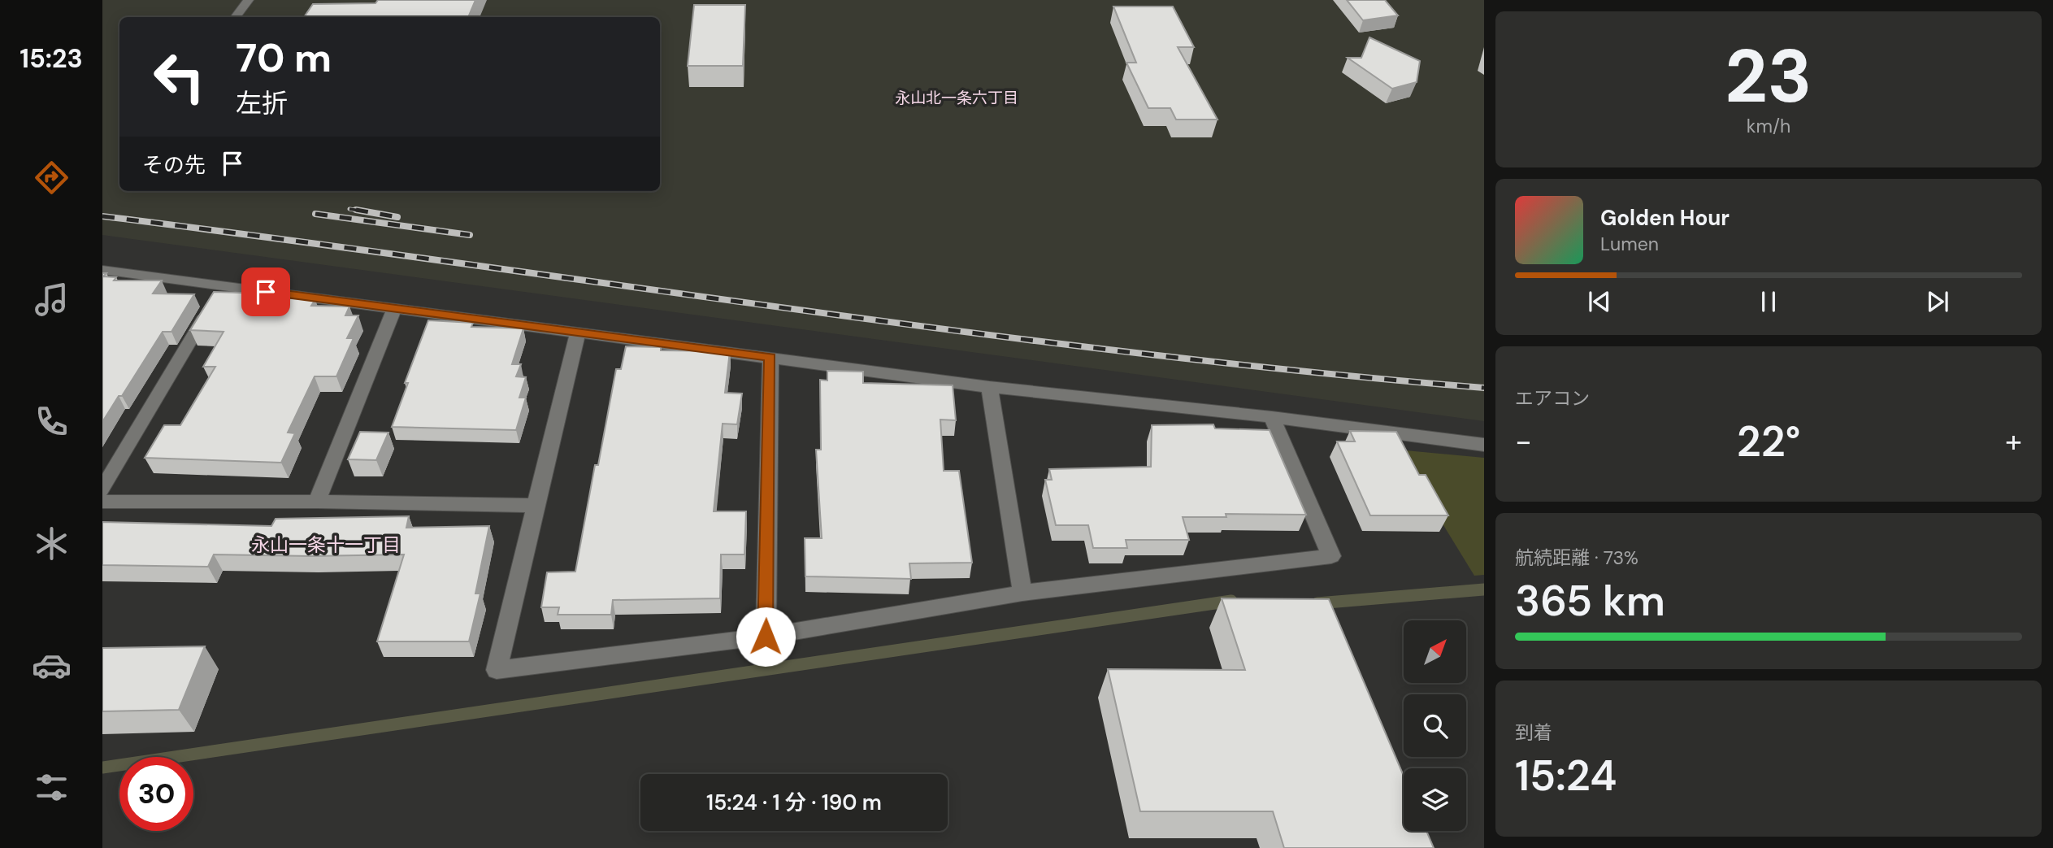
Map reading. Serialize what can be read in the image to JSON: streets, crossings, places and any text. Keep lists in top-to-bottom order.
{
  "districts": ["永山北一条六丁目", "永山一条十一丁目"],
  "north": "top right",
  "page": {
    "tabs": "15:23",
    "tile": [
      ["23", "km/h"],
      "エアコン",
      ["航続距離 · 73%", "365 km"],
      ["到着", "15:24"]
    ],
    "turn": ["70 m", "左折"],
    "then": "その先",
    "song": ["Golden Hour", "Lumen"],
    "heat": ["−", "22°", "+"],
    "limit": "30",
    "trip": "15:24 · 1 分 · 190 m"
  }
}
